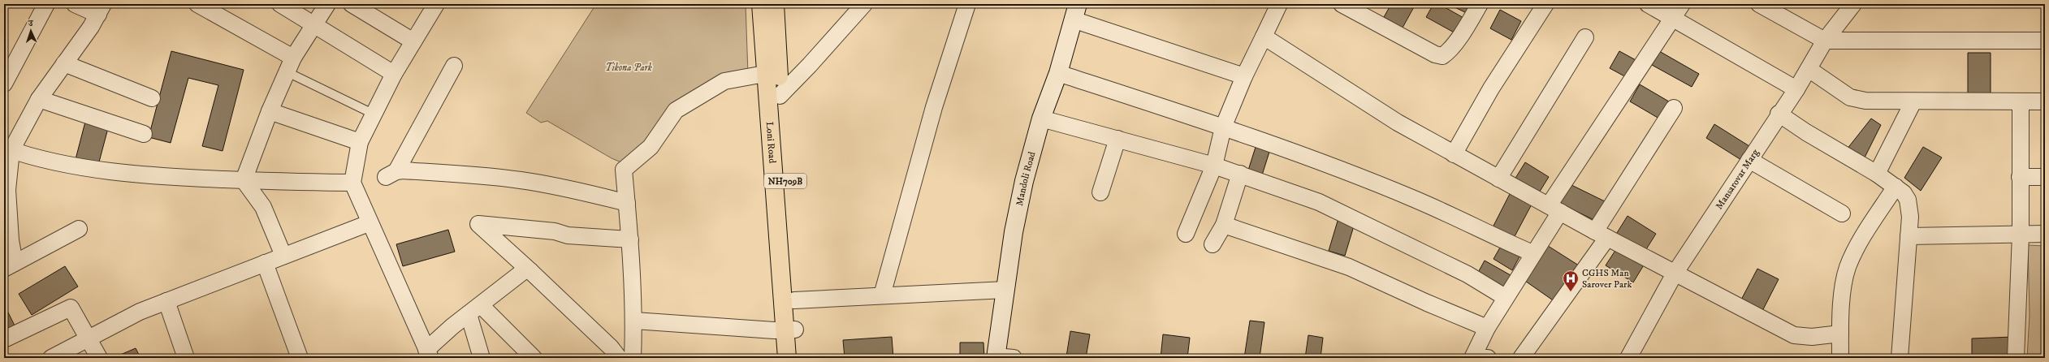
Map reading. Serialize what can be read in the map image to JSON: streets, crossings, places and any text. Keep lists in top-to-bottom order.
{
  "streets": {
    "highway": ["Loni Road", "NH709B"],
    "street": ["Mandoli Road", "Mansarovar Marg"]
  },
  "parks": ["Tikona Park"],
  "places": {
    "hospital": ["CGHS Man Sarover Park"]
  },
  "north": "top"
}
